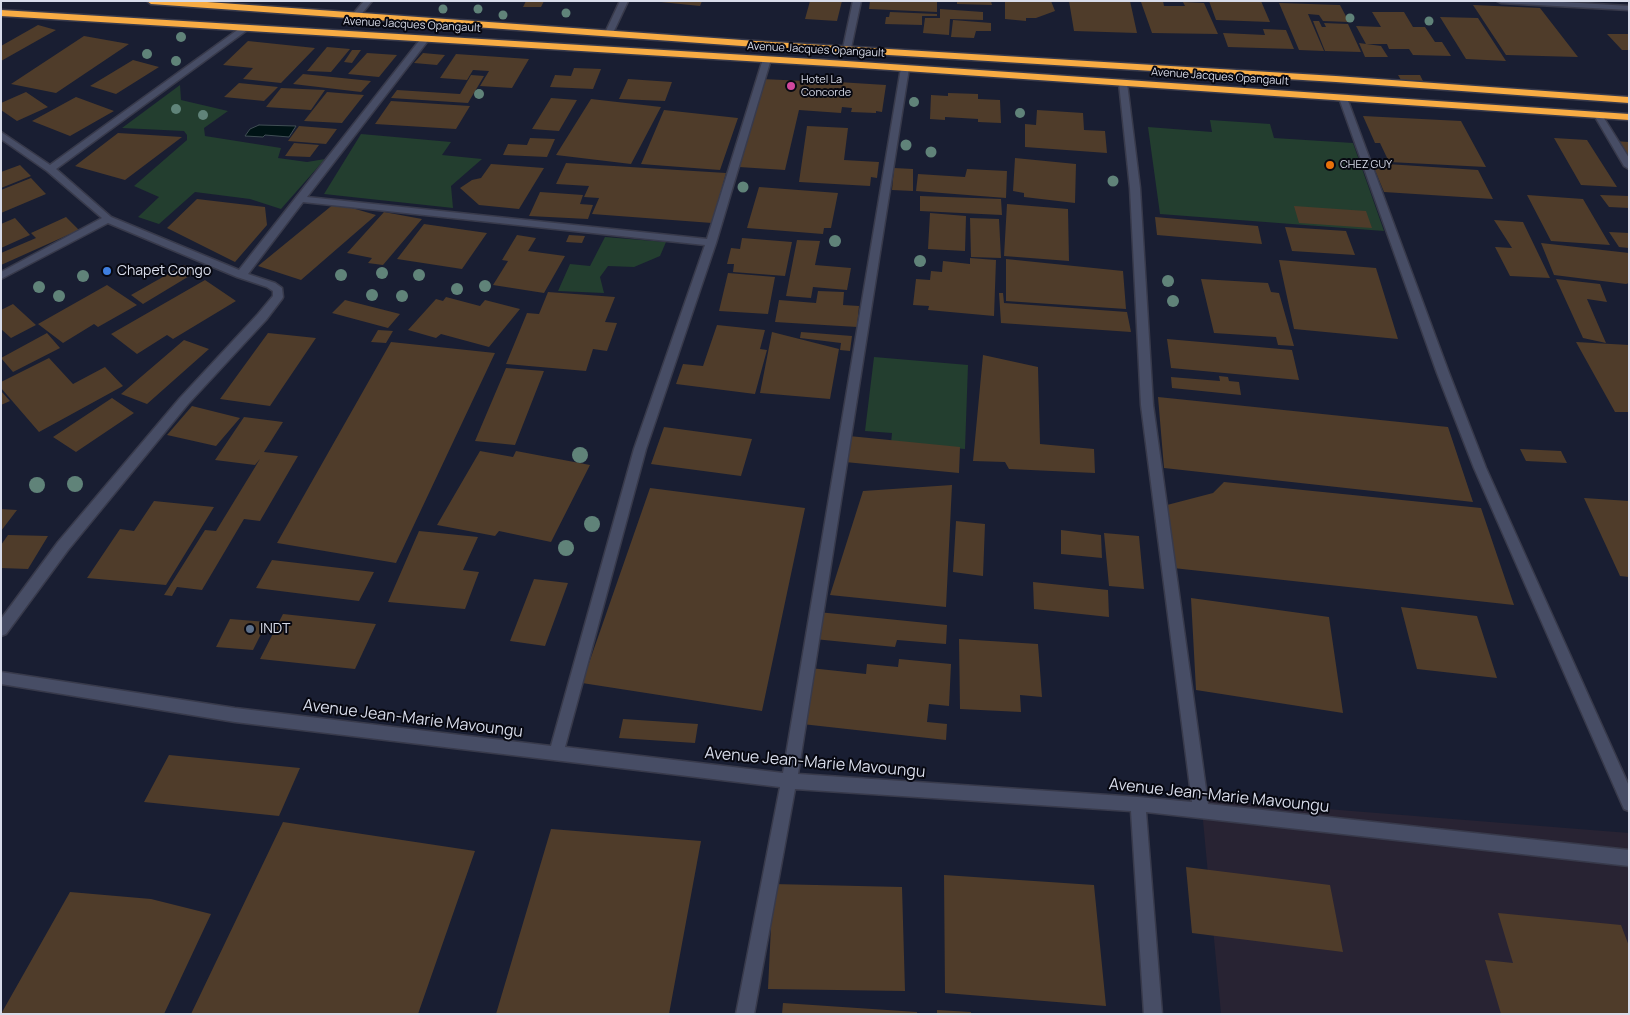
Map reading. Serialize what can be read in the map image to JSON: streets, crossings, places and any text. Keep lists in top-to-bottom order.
{
  "streets": {
    "highway": ["Avenue Jacques Opangault"],
    "street": ["Avenue Jean-Marie Mavoungu"]
  },
  "places": [
    "Hotel La Concorde",
    "CHEZ GUY",
    "Chapet Congo",
    "INDT"
  ]
}
